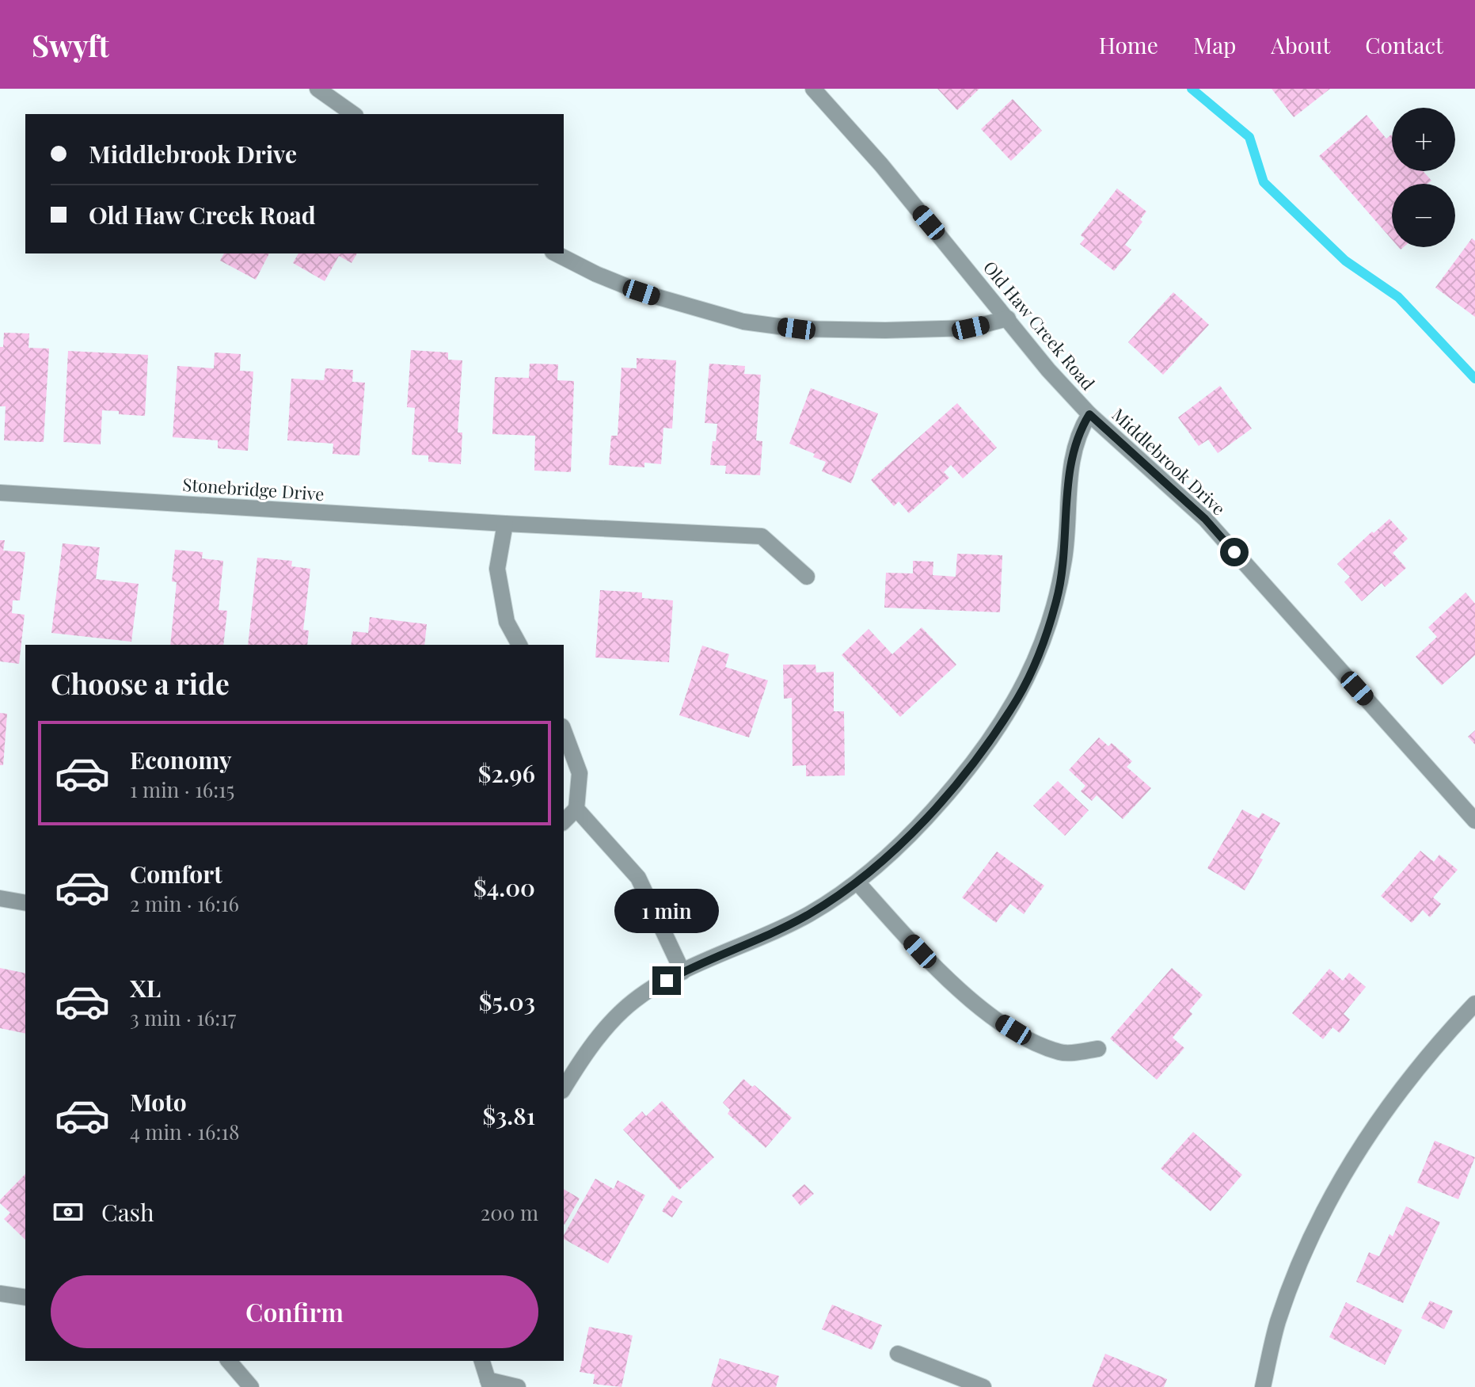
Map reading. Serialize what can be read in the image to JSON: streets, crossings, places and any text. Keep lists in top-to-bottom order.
{
  "streets": {
    "street": ["Old Haw Creek Road", "Middlebrook Drive", "Stonebridge Drive"]
  },
  "crossings": [
    ["Old Haw Creek Road", "Middlebrook Drive"]
  ],
  "page": {
    "header": "Swyft",
    "nav": [
      "Home",
      "Map",
      "About",
      "Contact"
    ],
    "map_buttons": ["+", "−"],
    "banner": ["Middlebrook Drive", "Old Haw Creek Road"],
    "heading": "Choose a ride",
    "list": [
      {
        "name": "Economy",
        "note": "1 min · 16:15",
        "value": "$2.96"
      },
      {
        "name": "Comfort",
        "note": "2 min · 16:16",
        "value": "$4.00"
      },
      {
        "name": "XL",
        "note": "3 min · 16:17",
        "value": "$5.03"
      },
      {
        "name": "Moto",
        "note": "4 min · 16:18",
        "value": "$3.81"
      }
    ],
    "bubble": "1 min",
    "pay": ["Cash", "200 m"],
    "buttons": "Confirm"
  }
}
